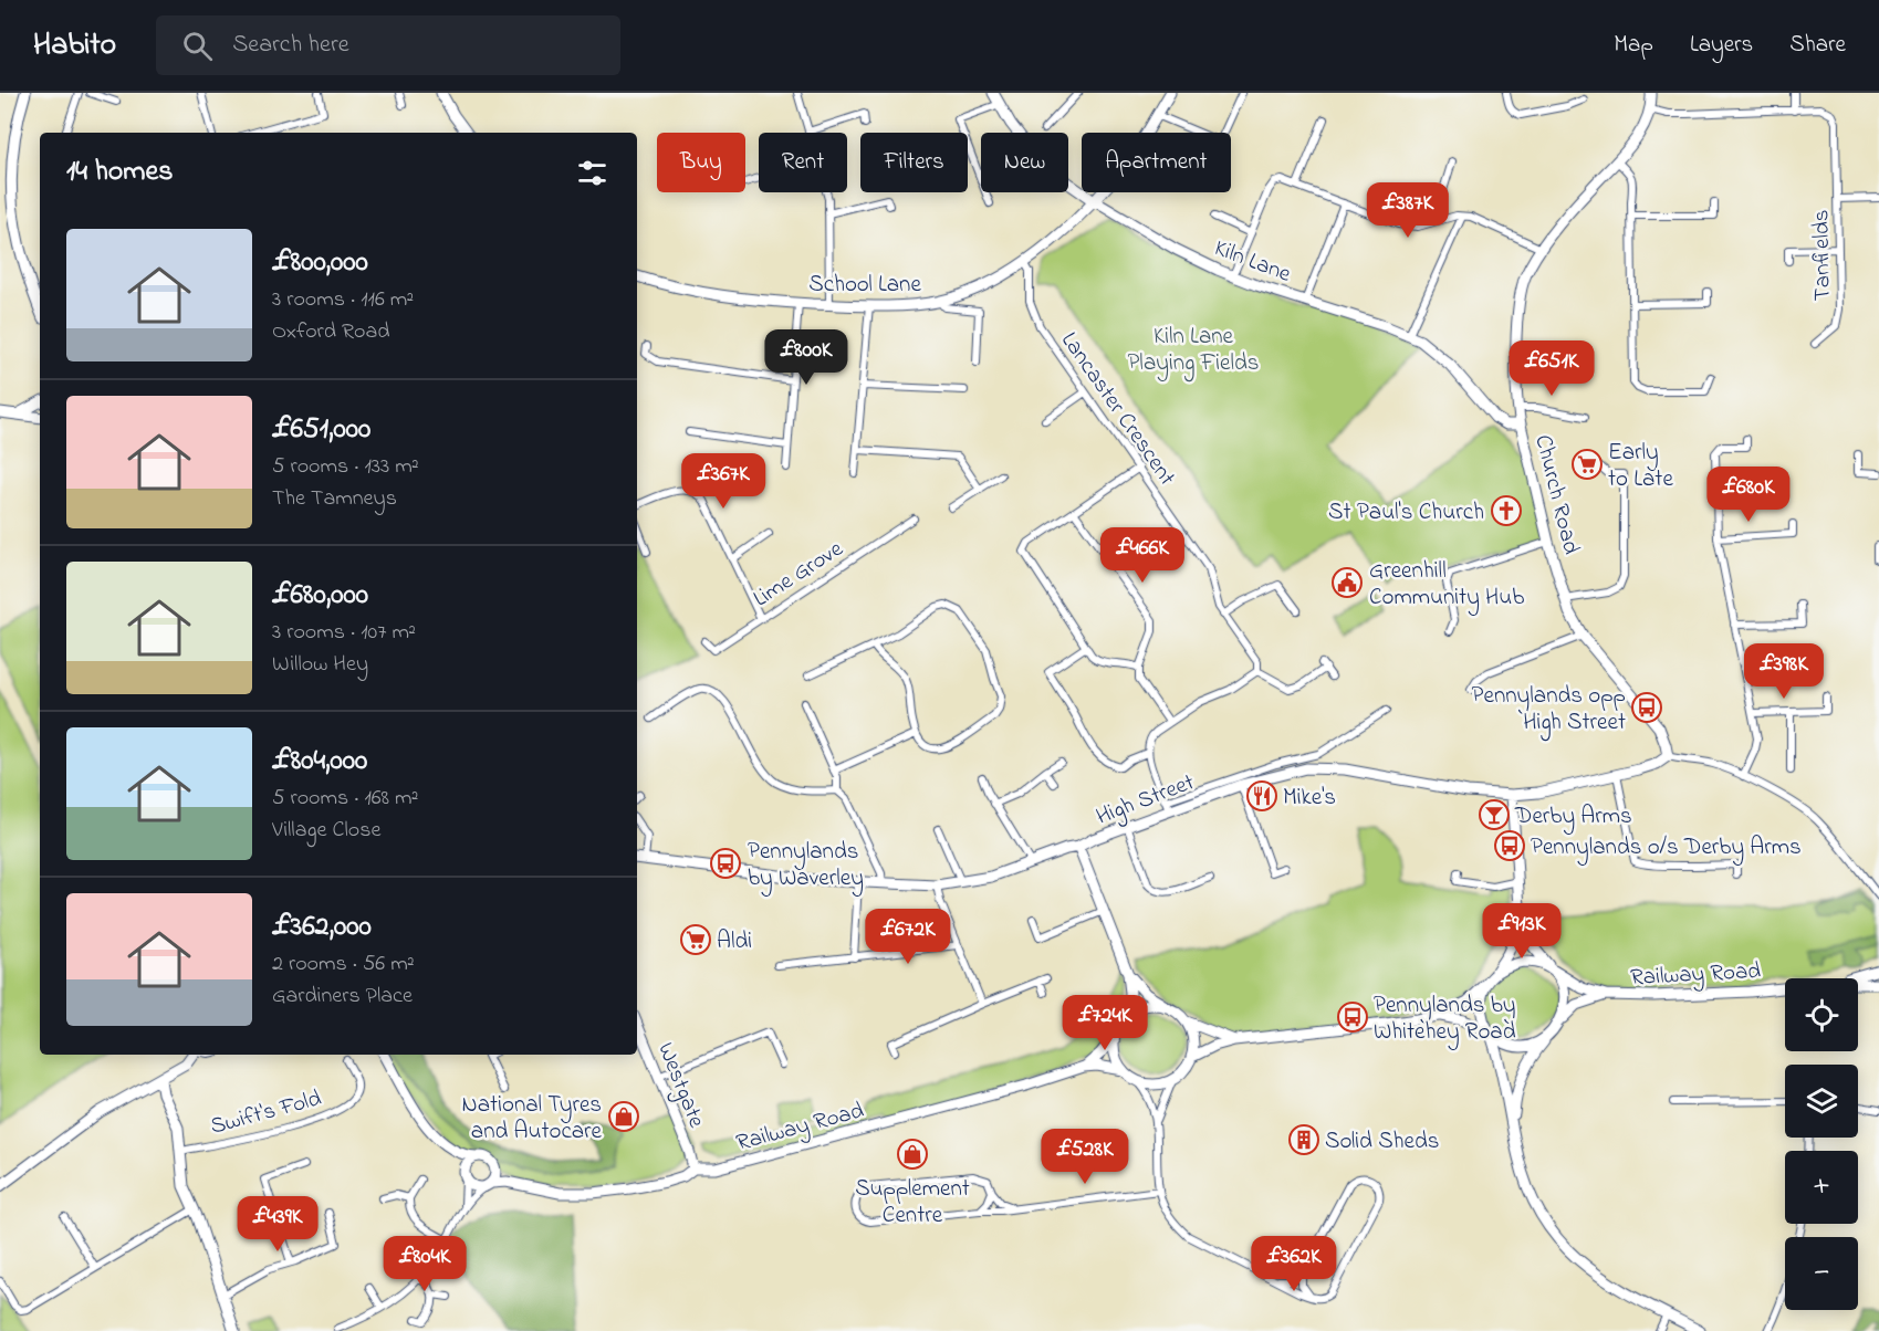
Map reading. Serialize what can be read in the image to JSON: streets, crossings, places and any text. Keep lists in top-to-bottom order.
{
  "streets": {
    "street": [
      "Tanfields",
      "Kiln Lane",
      "School Lane",
      "Lancaster Crescent",
      "Church Road",
      "Lime Grove",
      "High Street",
      "Railway Road",
      "Westgate",
      "Swift's Fold"
    ]
  },
  "crossings": [
    ["Kiln Lane", "School Lane"],
    ["Kiln Lane", "Church Road"],
    ["School Lane", "Lancaster Crescent"],
    ["Church Road", "High Street"],
    ["Railway Road", "Westgate"]
  ],
  "parks": ["Kiln Lane Playing Fields"],
  "places": {
    "supermarket": ["Early to Late", "Aldi"],
    "church": ["St Paul's Church"],
    "public building": ["Greenhill Community Hub"],
    "bus stop": [
      "Pennylands opp High Street",
      "Pennylands o/s Derby Arms",
      "Pennylands by Waverley",
      "Pennylands by Whitehey Road"
    ],
    "restaurant": ["Mike's"],
    "bar": ["Derby Arms"],
    "shop": ["National Tyres and Autocare", "Supplement Centre"],
    "building": ["Solid Sheds"]
  },
  "page": {
    "header": "Habito",
    "search": "Search here",
    "nav": ["Map", "Layers", "Share"],
    "chip": [
      "Buy",
      "Rent",
      "Filters",
      "New",
      "Apartment"
    ],
    "heading": "14 homes",
    "price": [
      "£387K",
      "£800K",
      "£651K",
      "£367K",
      "£680K",
      "£466K",
      "£398K",
      "£913K",
      "£672K",
      "£724K",
      "£528K",
      "£439K",
      "£804K",
      "£362K"
    ],
    "list": [
      {
        "name": "£800,000",
        "note": "3 rooms · 116 m² · Oxford Road"
      },
      {
        "name": "£651,000",
        "note": "5 rooms · 133 m² · The Tamneys"
      },
      {
        "name": "£680,000",
        "note": "3 rooms · 107 m² · Willow Hey"
      },
      {
        "name": "£804,000",
        "note": "5 rooms · 168 m² · Village Close"
      },
      {
        "name": "£362,000",
        "note": "2 rooms · 56 m² · Gardiners Place"
      }
    ],
    "map_buttons": ["+", "−"]
  }
}
